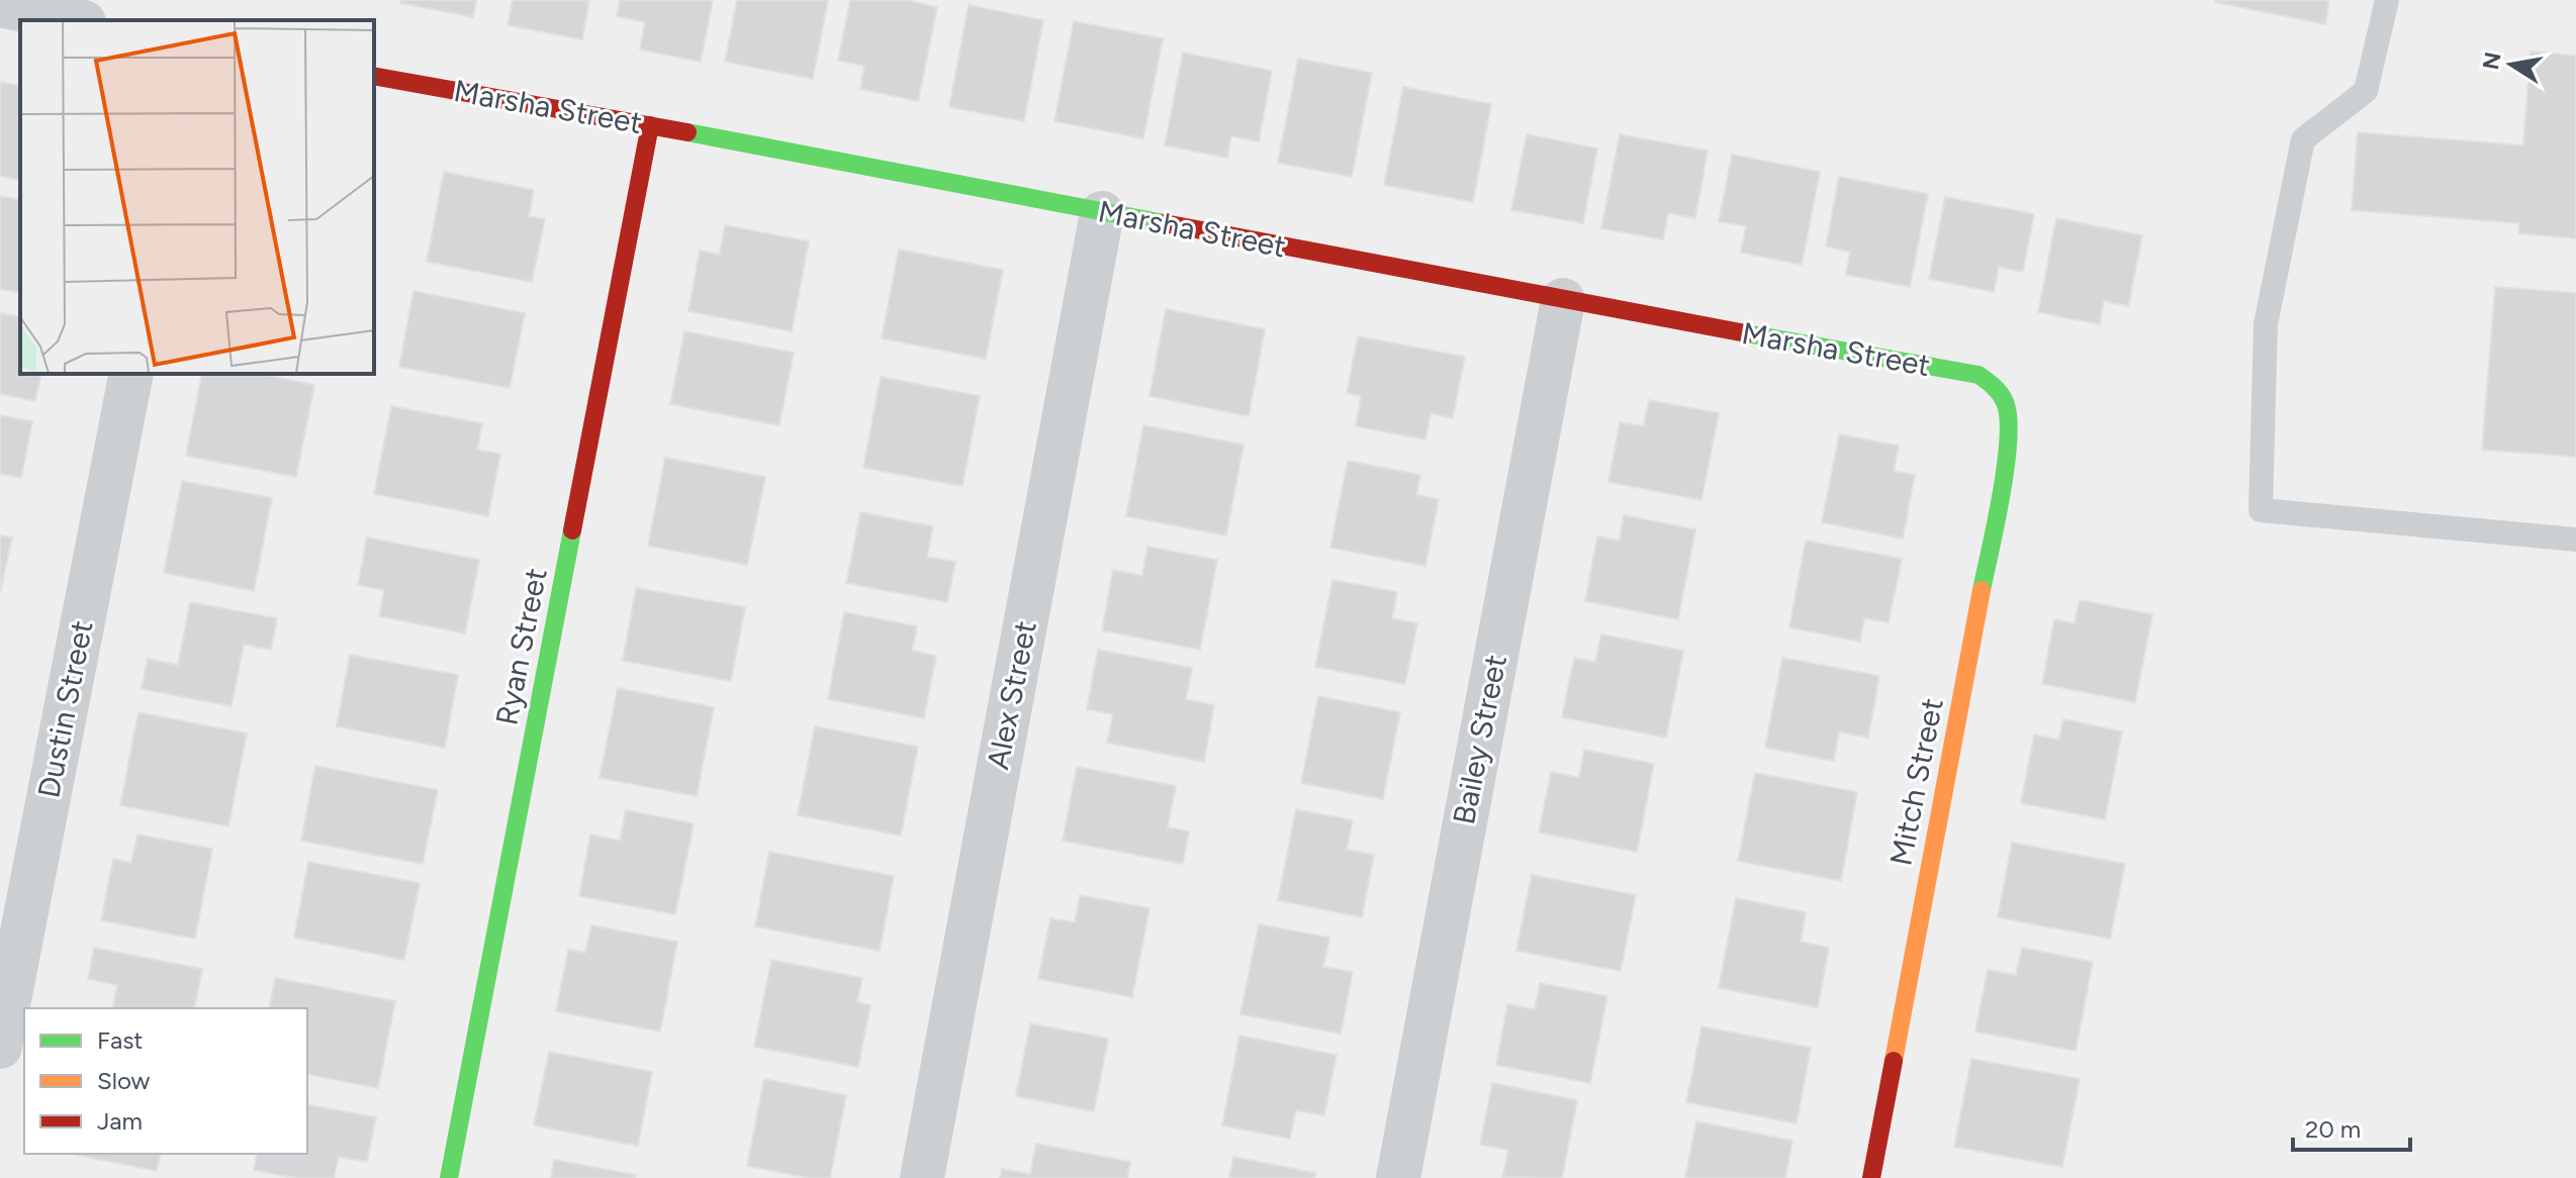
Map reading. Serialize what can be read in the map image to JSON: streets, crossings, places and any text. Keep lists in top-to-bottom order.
{
  "streets": {
    "street": [
      "Marsha Street",
      "Ryan Street",
      "Alex Street",
      "Dustin Street",
      "Bailey Street",
      "Mitch Street"
    ]
  },
  "crossings": [
    ["Marsha Street", "Ryan Street"],
    ["Marsha Street", "Alex Street"],
    ["Marsha Street", "Bailey Street"],
    ["Marsha Street", "Mitch Street"]
  ],
  "legend": ["Fast", "Slow", "Jam"],
  "scale_bar": "20 m",
  "north": "left"
}
